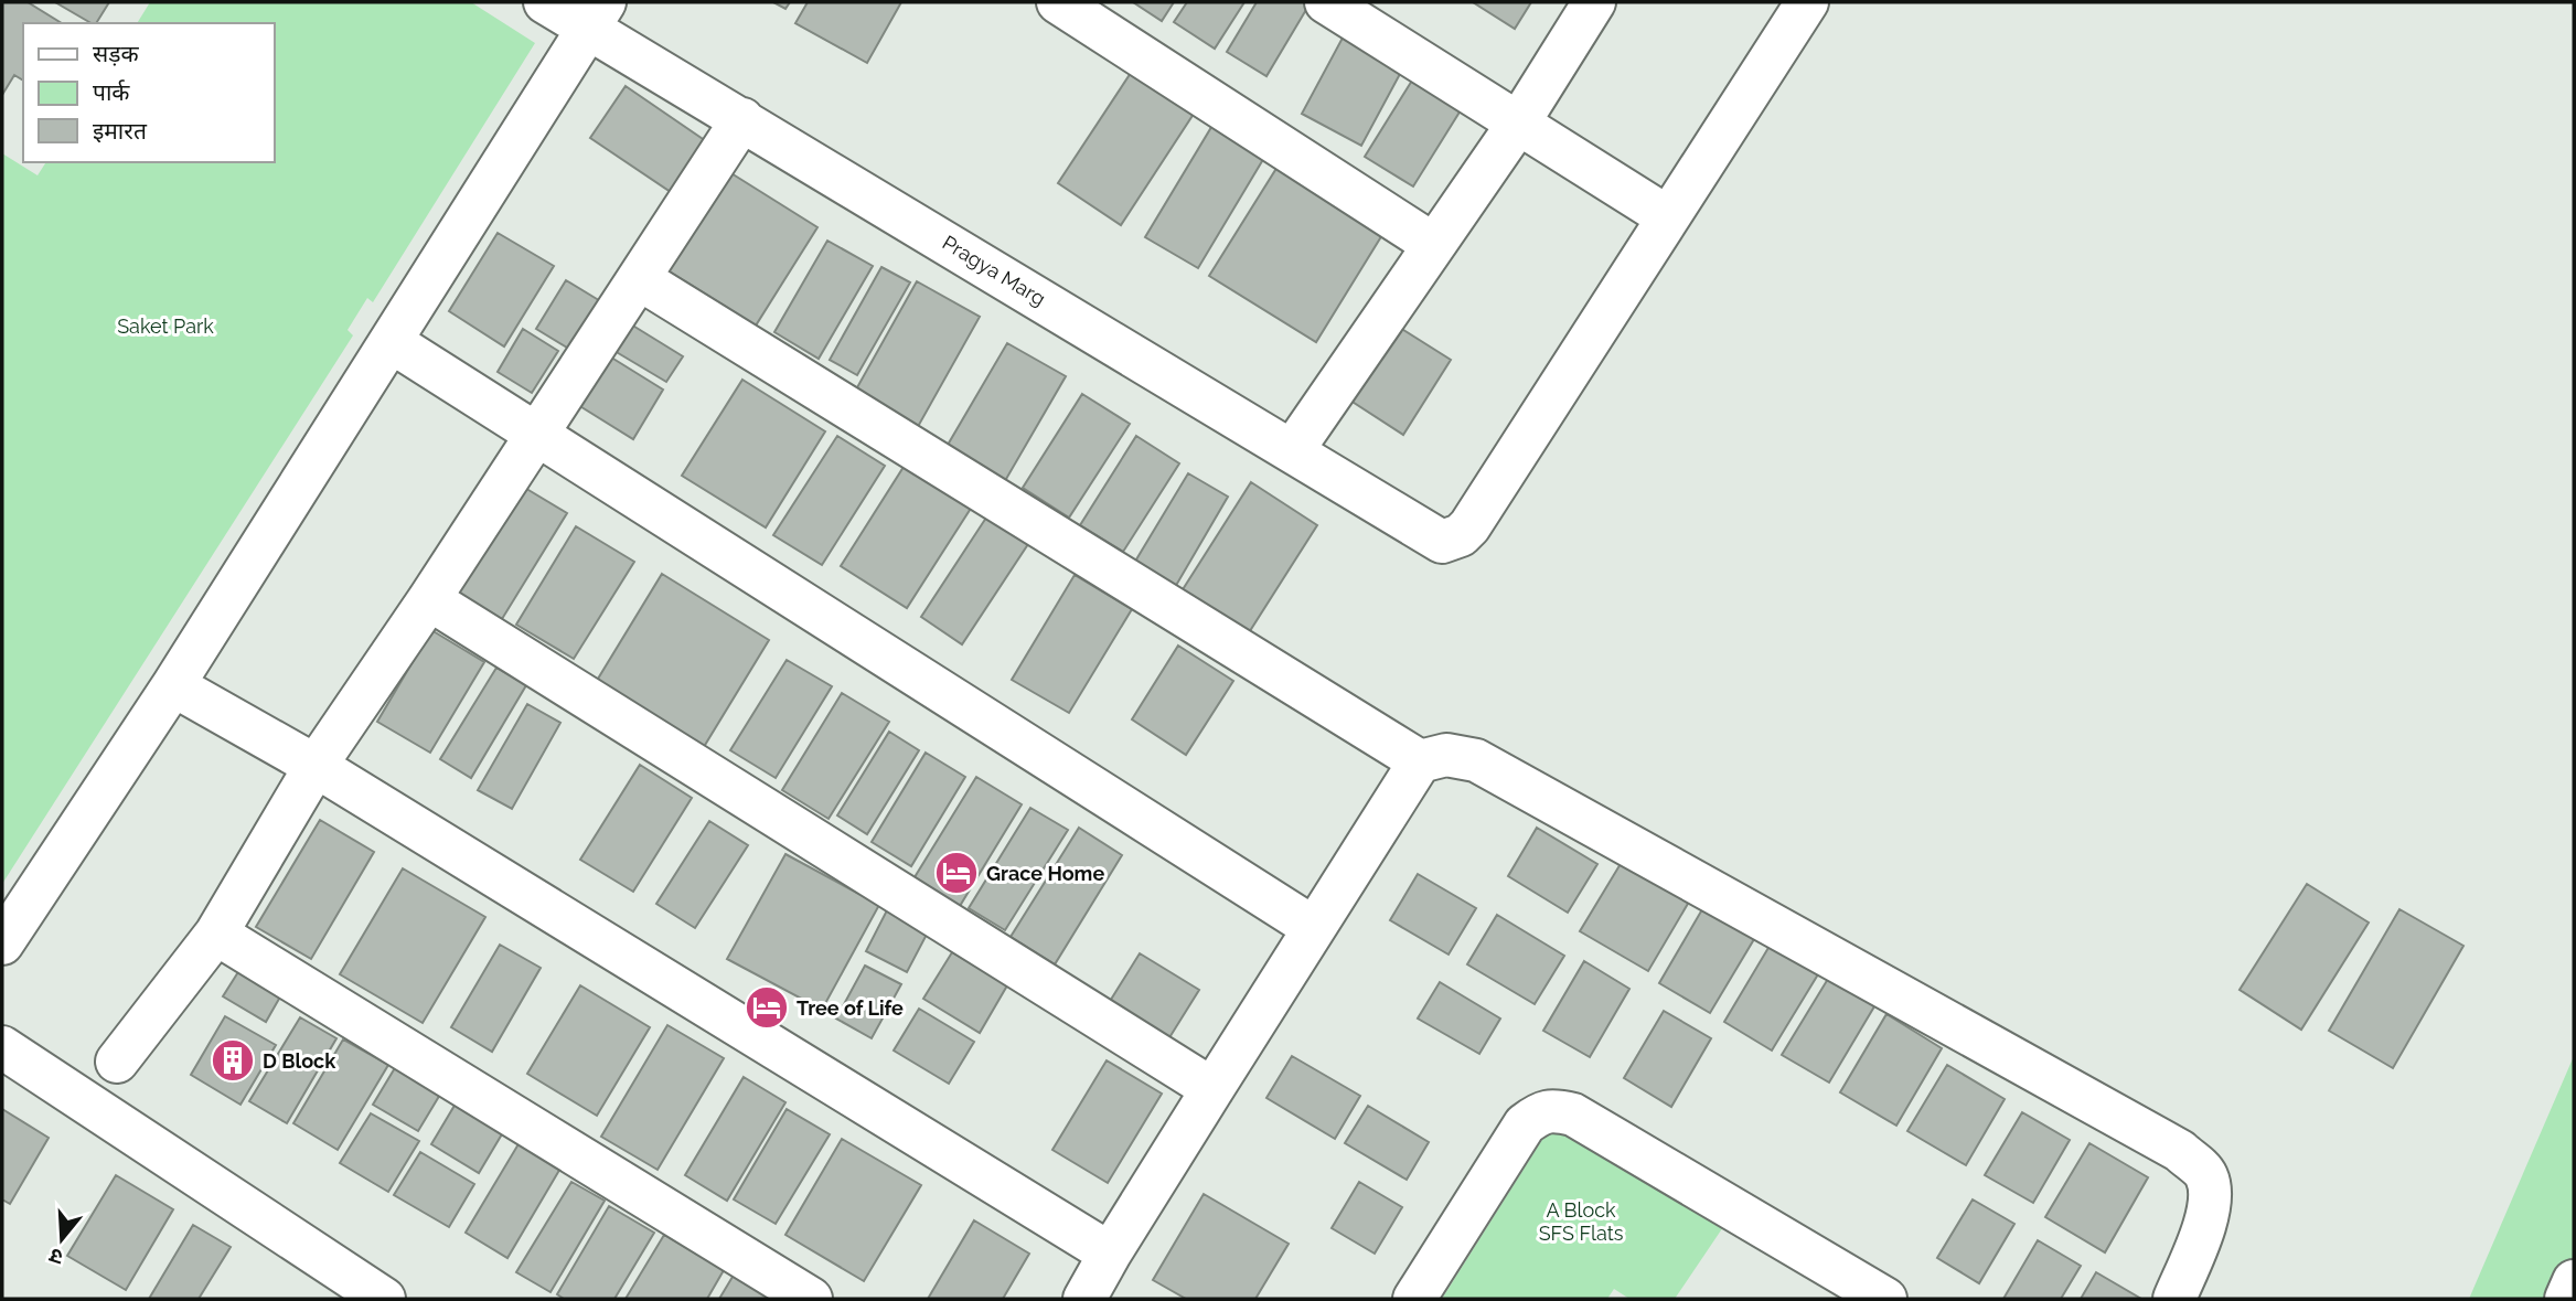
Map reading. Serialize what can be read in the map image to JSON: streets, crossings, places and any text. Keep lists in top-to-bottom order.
{
  "streets": {
    "street": ["Pragya Marg"]
  },
  "parks": ["Saket Park", "A Block SFS Flats"],
  "places": {
    "hotel": ["Grace Home", "Tree of Life"],
    "building": ["D Block"]
  },
  "legend": ["सड़क", "पार्क", "इमारत"],
  "north": "bottom"
}
